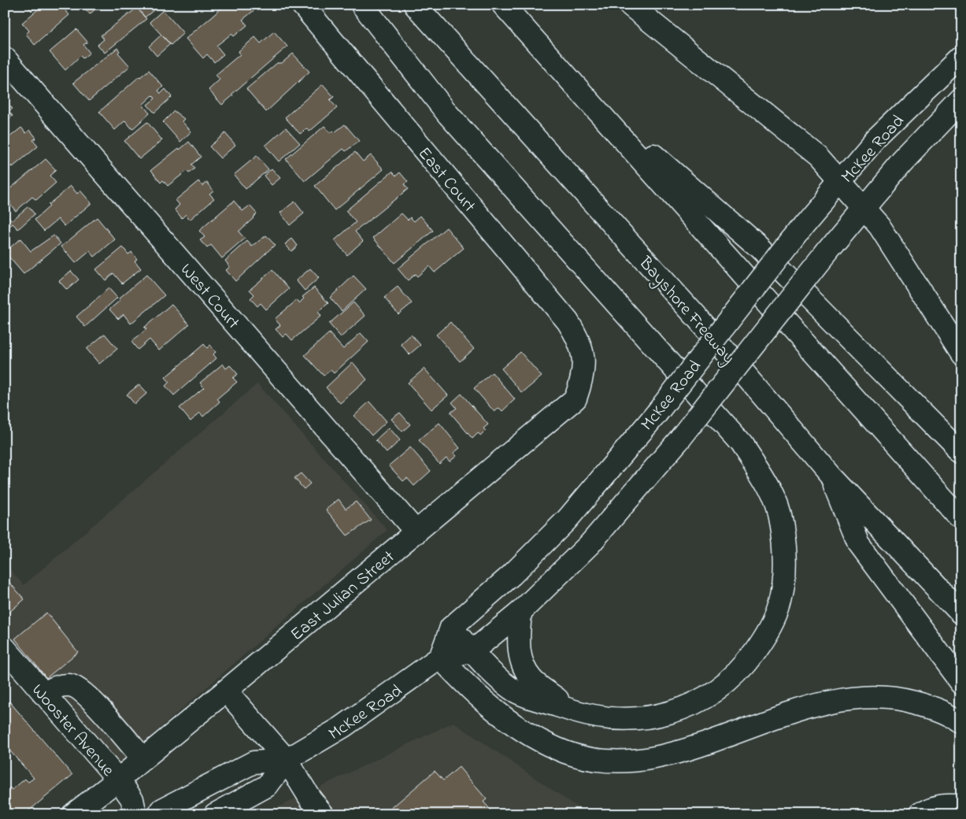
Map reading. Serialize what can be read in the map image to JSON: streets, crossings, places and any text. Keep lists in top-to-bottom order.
{
  "streets": {
    "main road": [
      "McKee Road",
      "East Court",
      "West Court",
      "Bayshore Freeway",
      "East Julian Street",
      "Wooster Avenue"
    ]
  },
  "crossings": [
    ["East Court", "East Julian Street"],
    ["West Court", "East Julian Street"],
    ["East Julian Street", "Wooster Avenue"]
  ]
}
